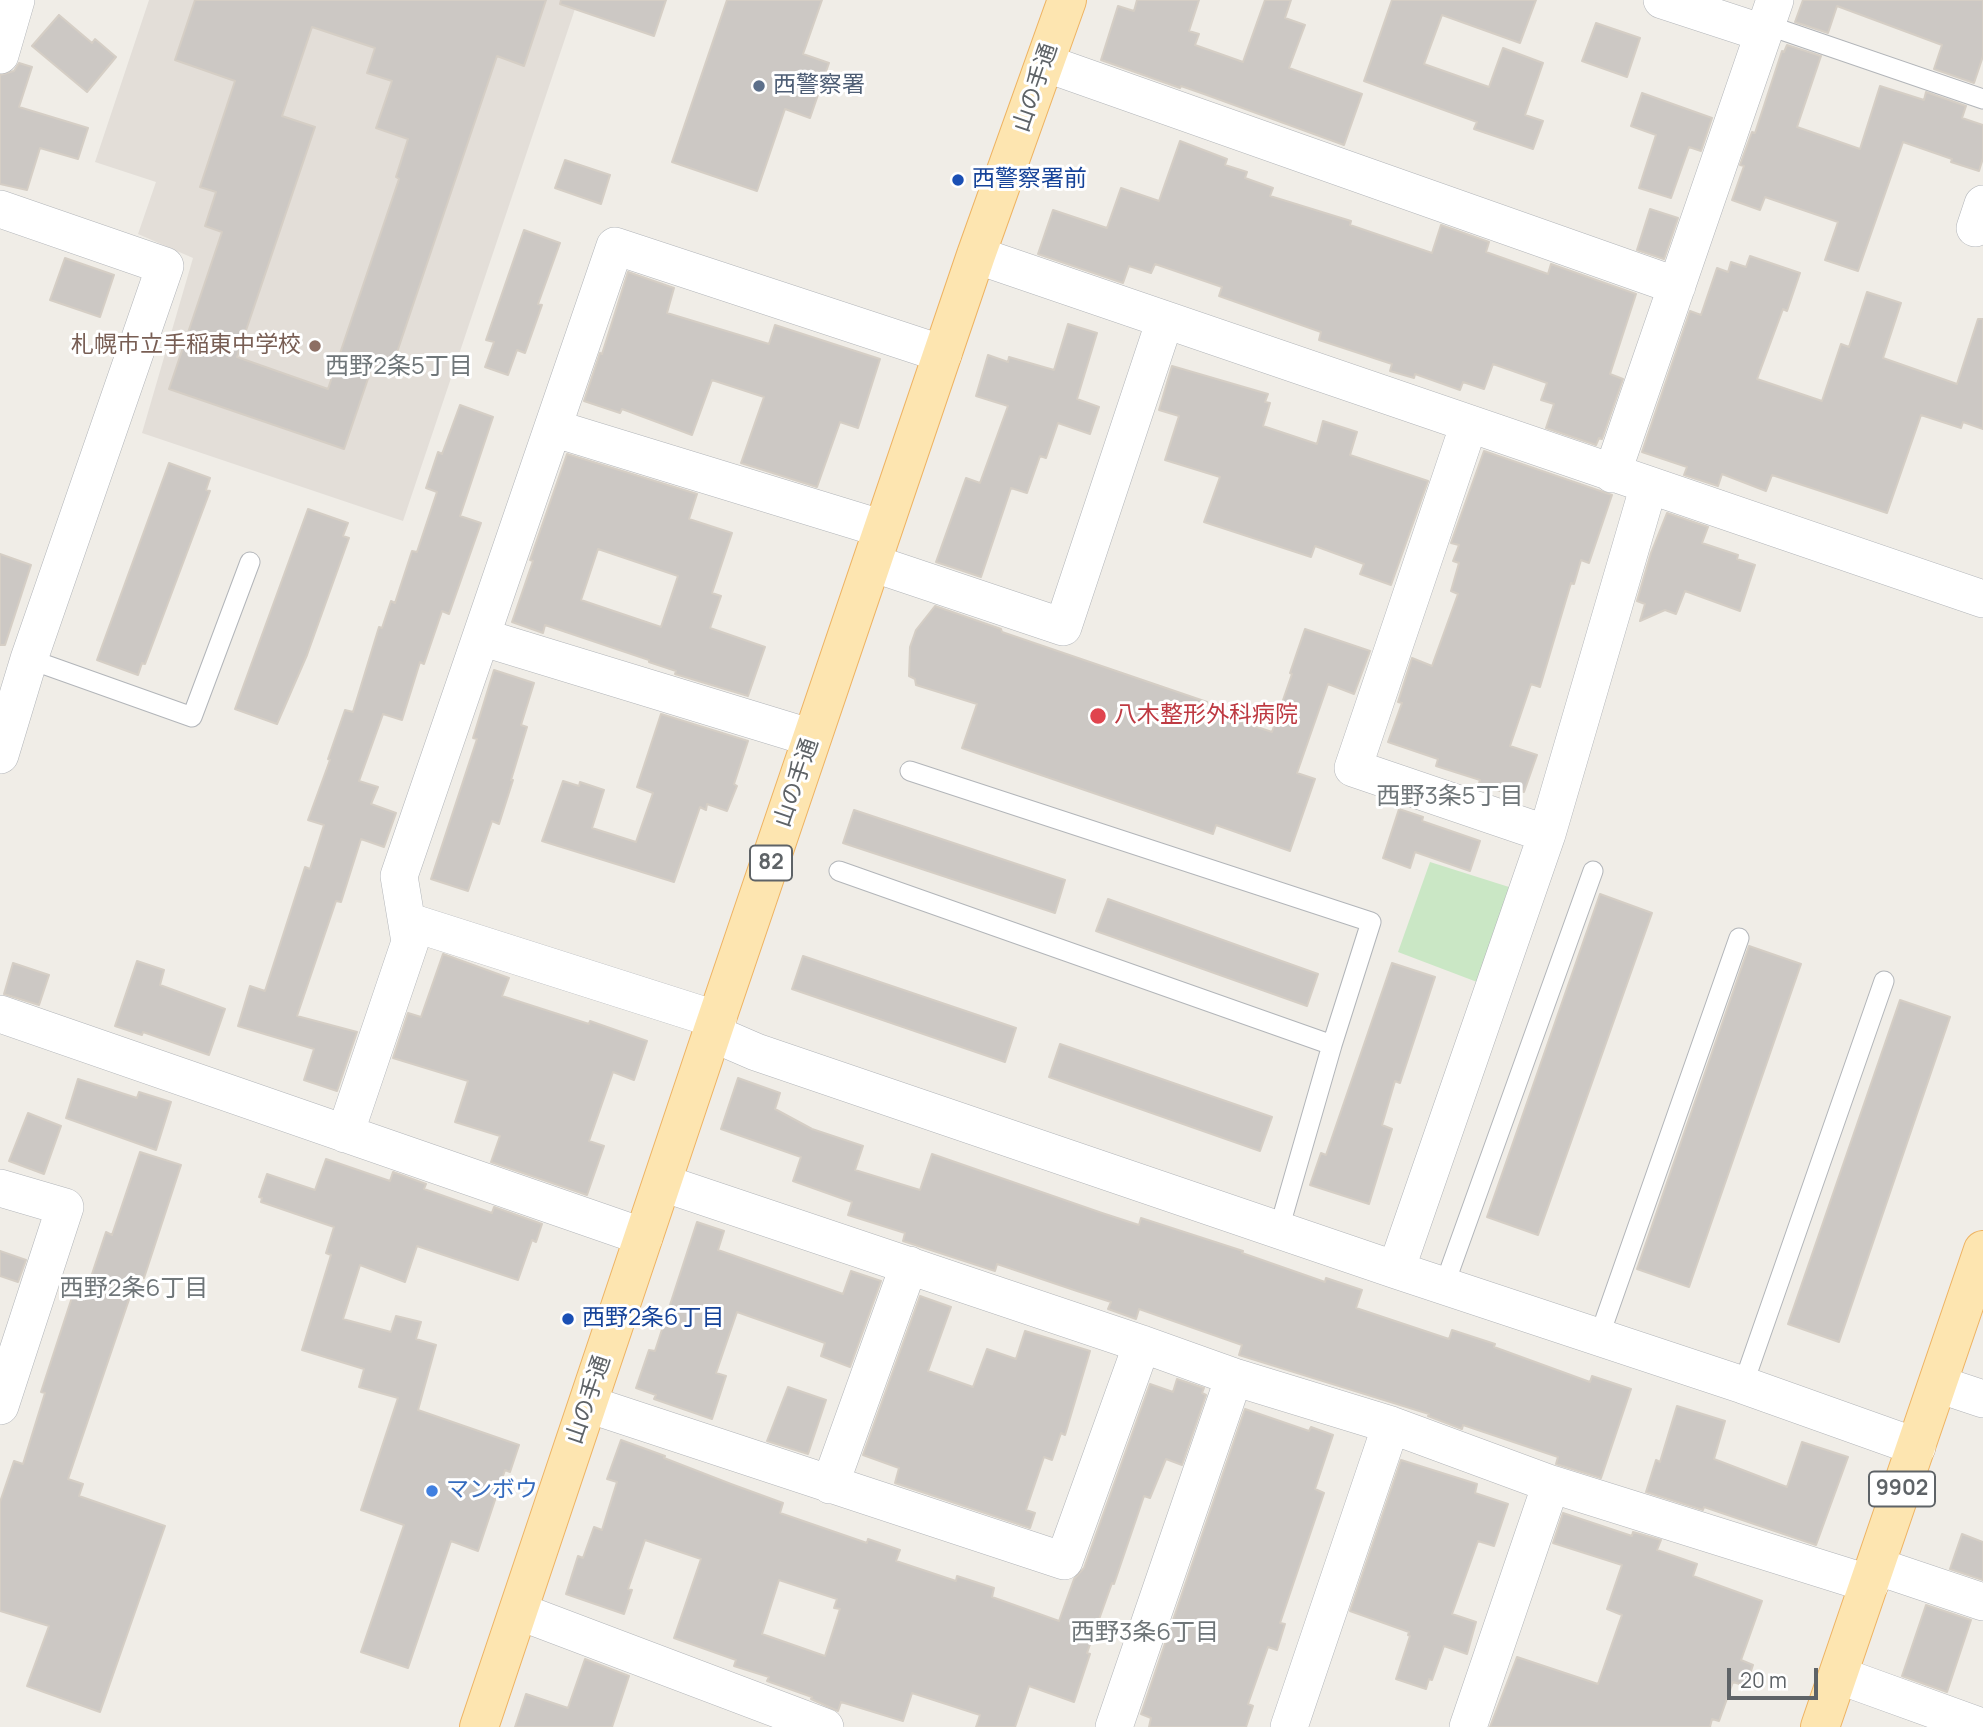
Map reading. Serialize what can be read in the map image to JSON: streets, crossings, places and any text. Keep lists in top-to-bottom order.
{
  "streets": {
    "main road": ["山の手通", "82", "9902"]
  },
  "districts": [
    "西野2条5丁目",
    "西野3条5丁目",
    "西野2条6丁目",
    "西野3条6丁目"
  ],
  "places": [
    "西警察署",
    "西警察署前",
    "札幌市立手稲東中学校",
    "八木整形外科病院",
    "西野2条6丁目",
    "マンボウ"
  ],
  "scale_bar": "20 m"
}
